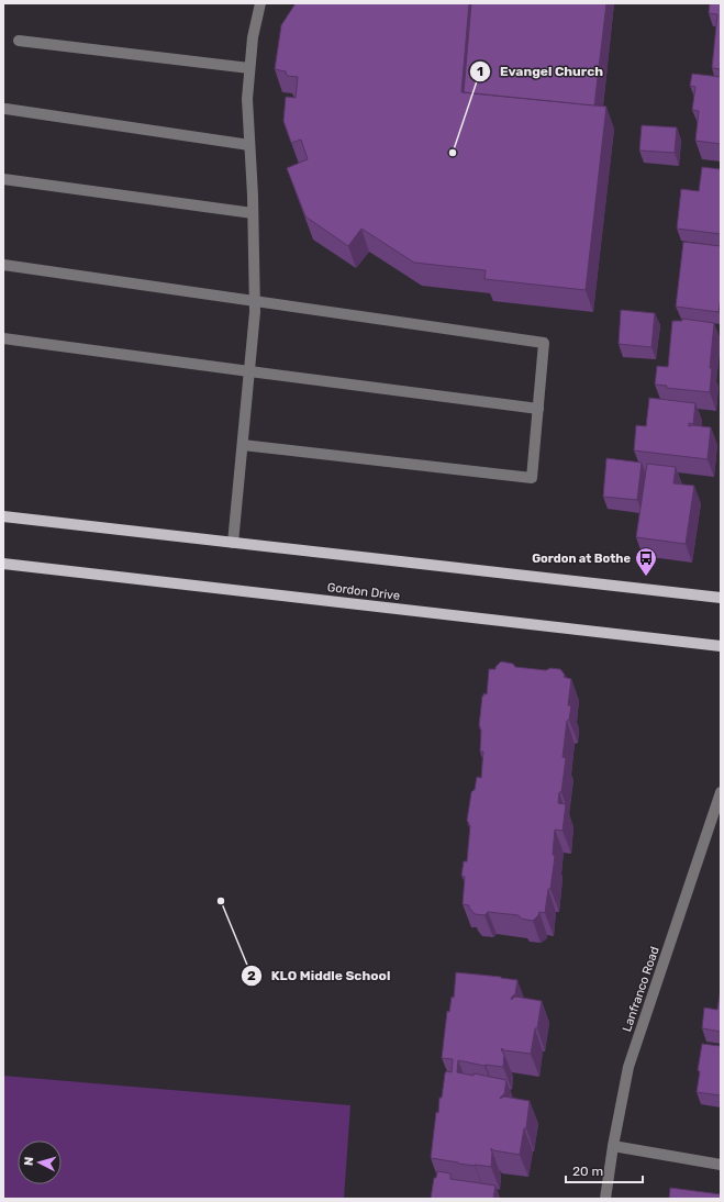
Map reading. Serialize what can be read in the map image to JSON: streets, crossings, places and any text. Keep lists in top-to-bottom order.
{
  "streets": {
    "main road": ["Gordon Drive"],
    "street": ["Lanfranco Road"]
  },
  "places": {
    "other": ["Evangel Church", "KLO Middle School"],
    "bus stop": ["Gordon at Bothe"]
  },
  "scale_bar": "20 m",
  "north": "left"
}
